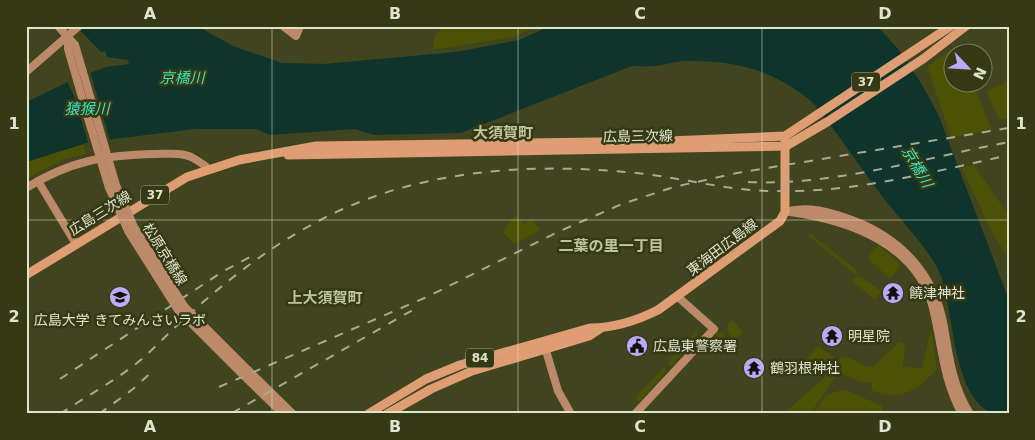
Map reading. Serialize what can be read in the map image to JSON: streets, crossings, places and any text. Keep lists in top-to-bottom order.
{
  "streets": {
    "main road": [
      "37",
      "広島三次線",
      "東海田広島線",
      "84"
    ],
    "street": ["松原京橋線"]
  },
  "crossings": [
    ["37", "広島三次線"]
  ],
  "districts": ["大須賀町", "二葉の里一丁目", "上大須賀町"],
  "water": ["京橋川", "猿猴川"],
  "places": {
    "temple": ["饒津神社", "明星院", "鶴羽根神社"],
    "school or university": ["広島大学 きてみんさいラボ"],
    "public building": ["広島東警察署"]
  },
  "north": "bottom right",
  "grid": {
    "columns": [
      "A",
      "B",
      "C",
      "D"
    ],
    "rows": ["1", "2"]
  }
}
